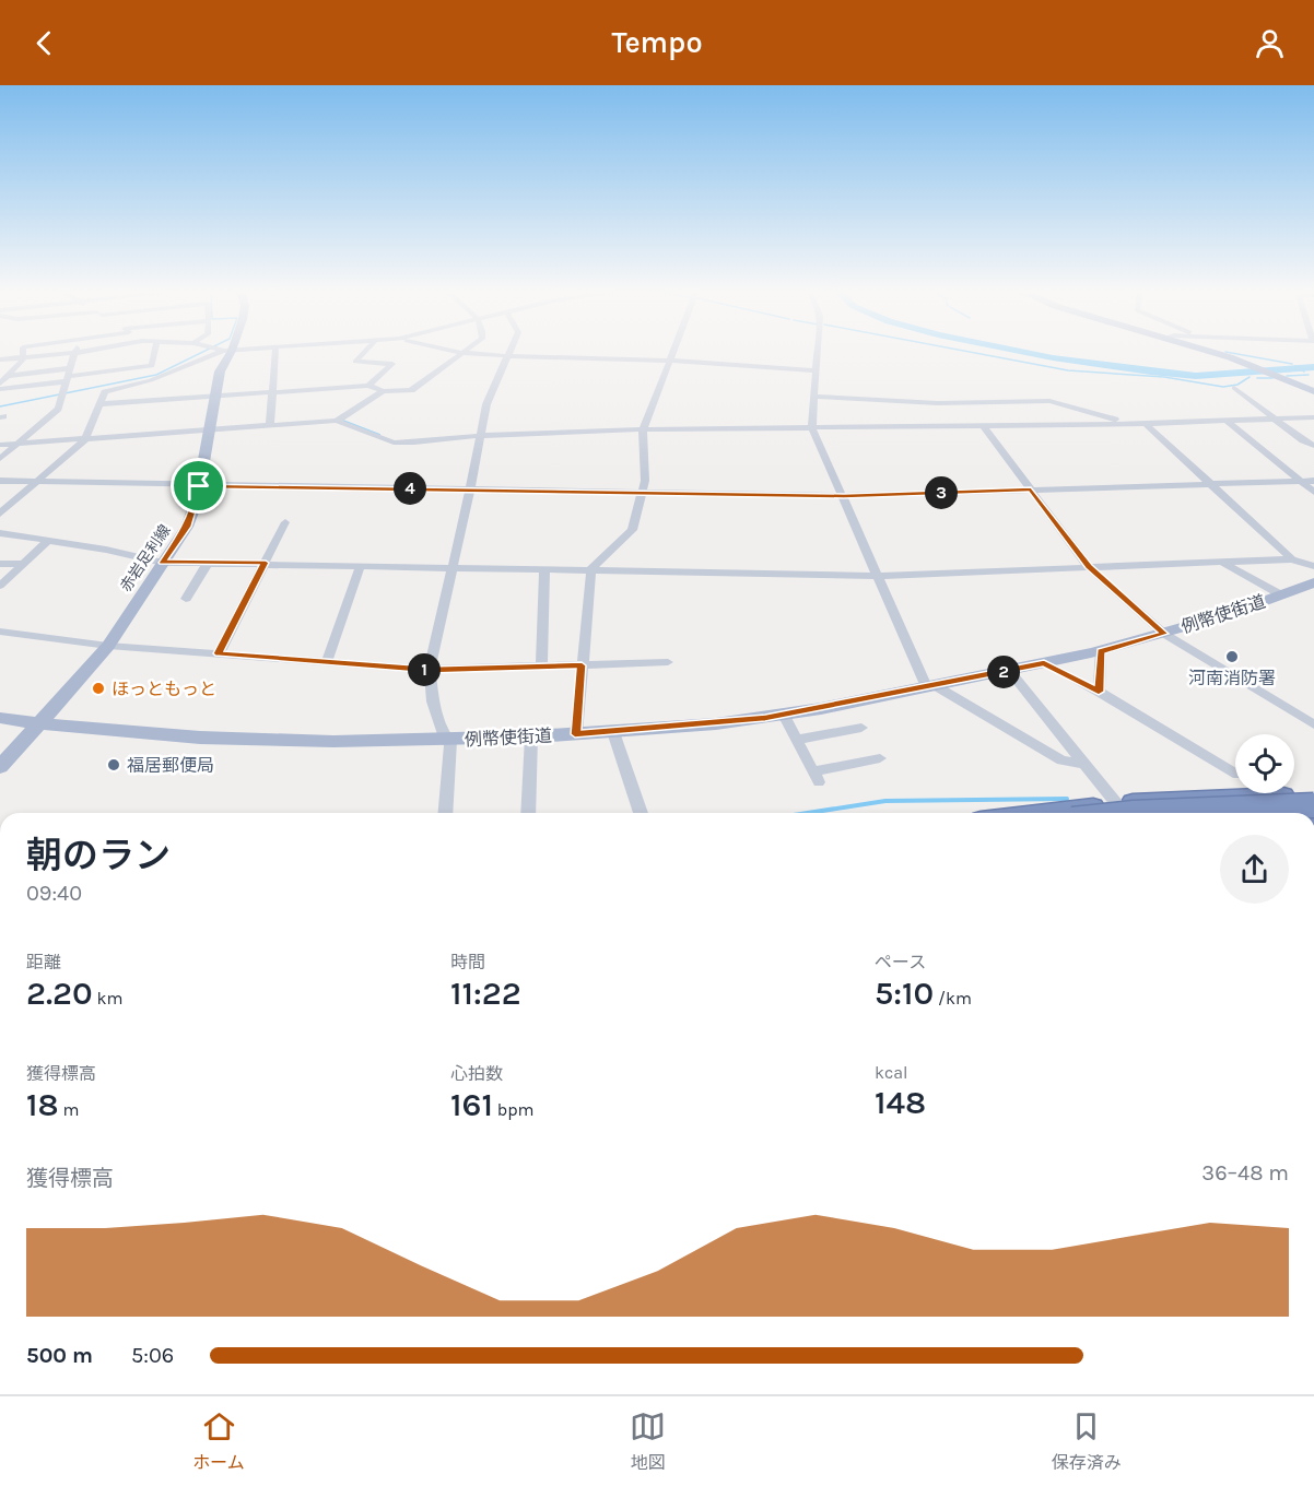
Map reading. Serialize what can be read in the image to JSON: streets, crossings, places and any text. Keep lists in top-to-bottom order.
{
  "streets": {
    "main road": ["赤岩足利線", "例幣使街道"]
  },
  "crossings": [
    ["赤岩足利線", "例幣使街道"]
  ],
  "places": ["河南消防署", "ほっともっと", "福居郵便局"],
  "page": {
    "header": "Tempo",
    "pins": [
      "4",
      "3",
      "1",
      "2"
    ],
    "heading": ["朝のラン", "09:40"],
    "stats": [
      ["距離", "2.20 km"],
      ["時間", "11:22"],
      ["ペース", "5:10 /km"],
      ["獲得標高", "18 m"],
      ["心拍数", "161 bpm"],
      ["kcal", "148"]
    ],
    "chart": ["獲得標高", "36–48 m"],
    "list": [
      {
        "name": "500 m",
        "note": "5:06"
      }
    ],
    "tabs": ["ホーム", "地図", "保存済み"]
  }
}
